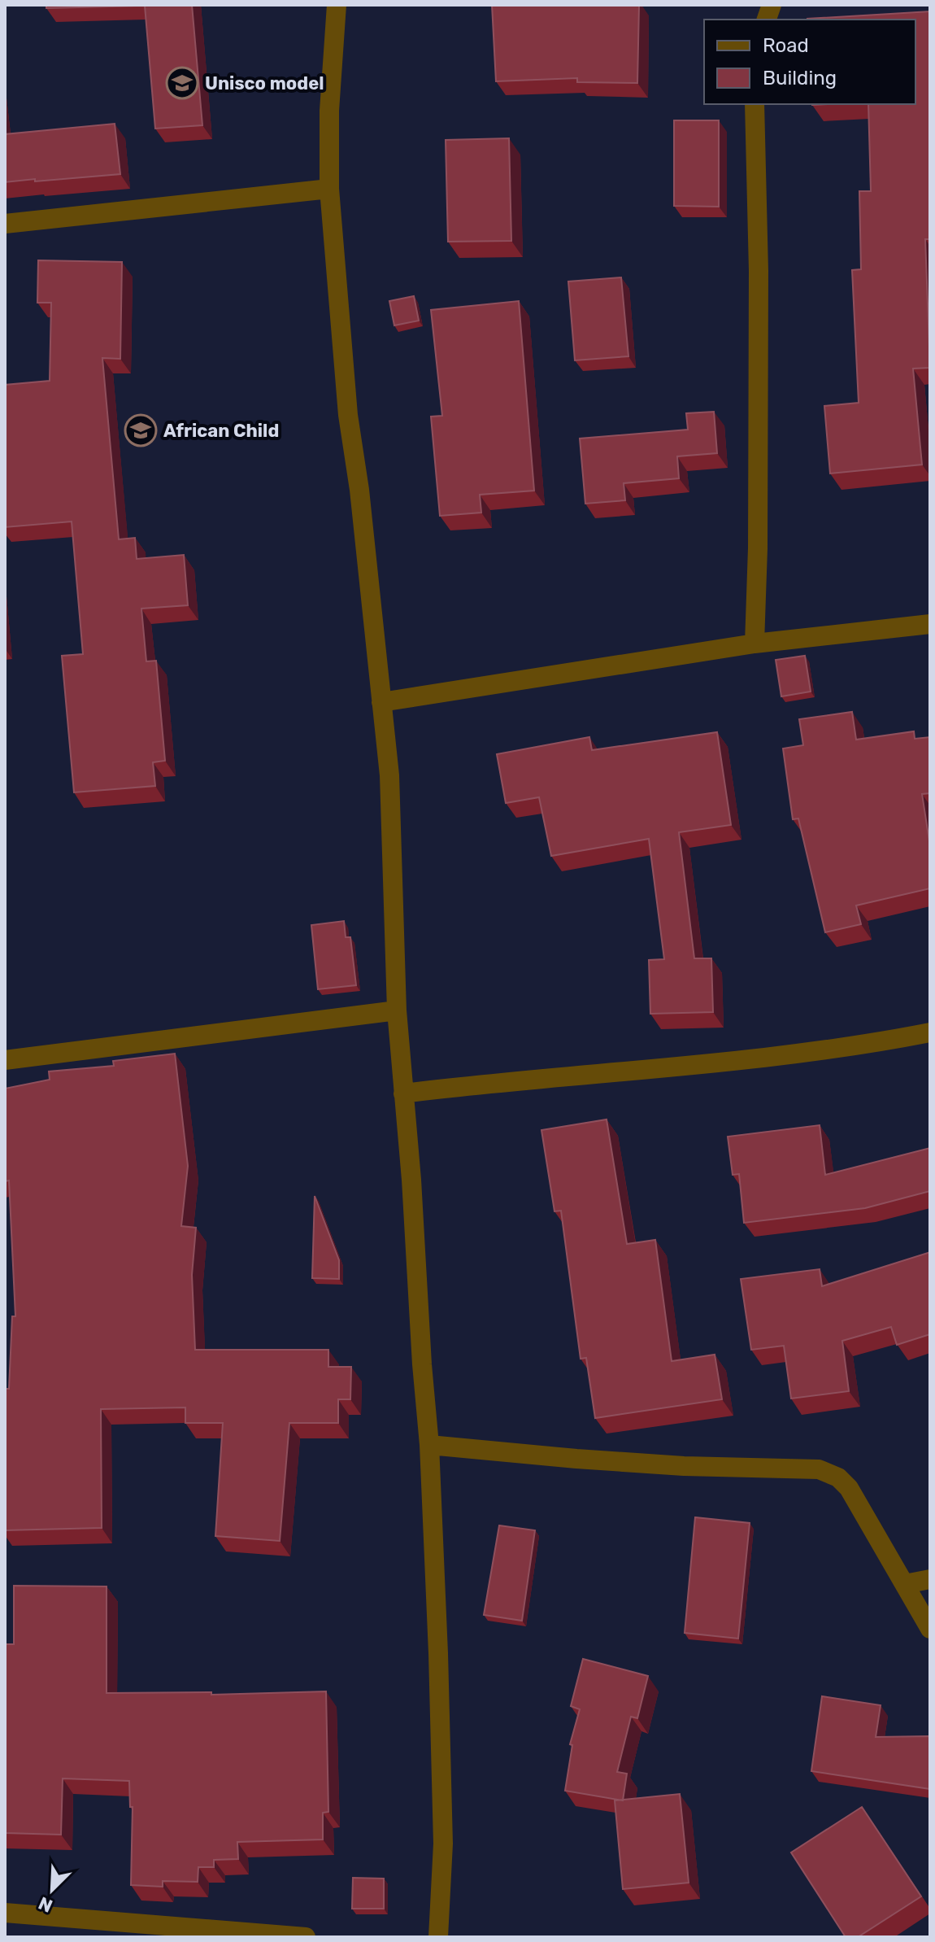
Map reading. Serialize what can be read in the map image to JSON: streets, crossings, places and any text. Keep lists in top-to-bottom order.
{
  "places": {
    "school or university": ["Unisco model", "African Child"]
  },
  "legend": ["Road", "Building"],
  "north": "bottom left"
}
